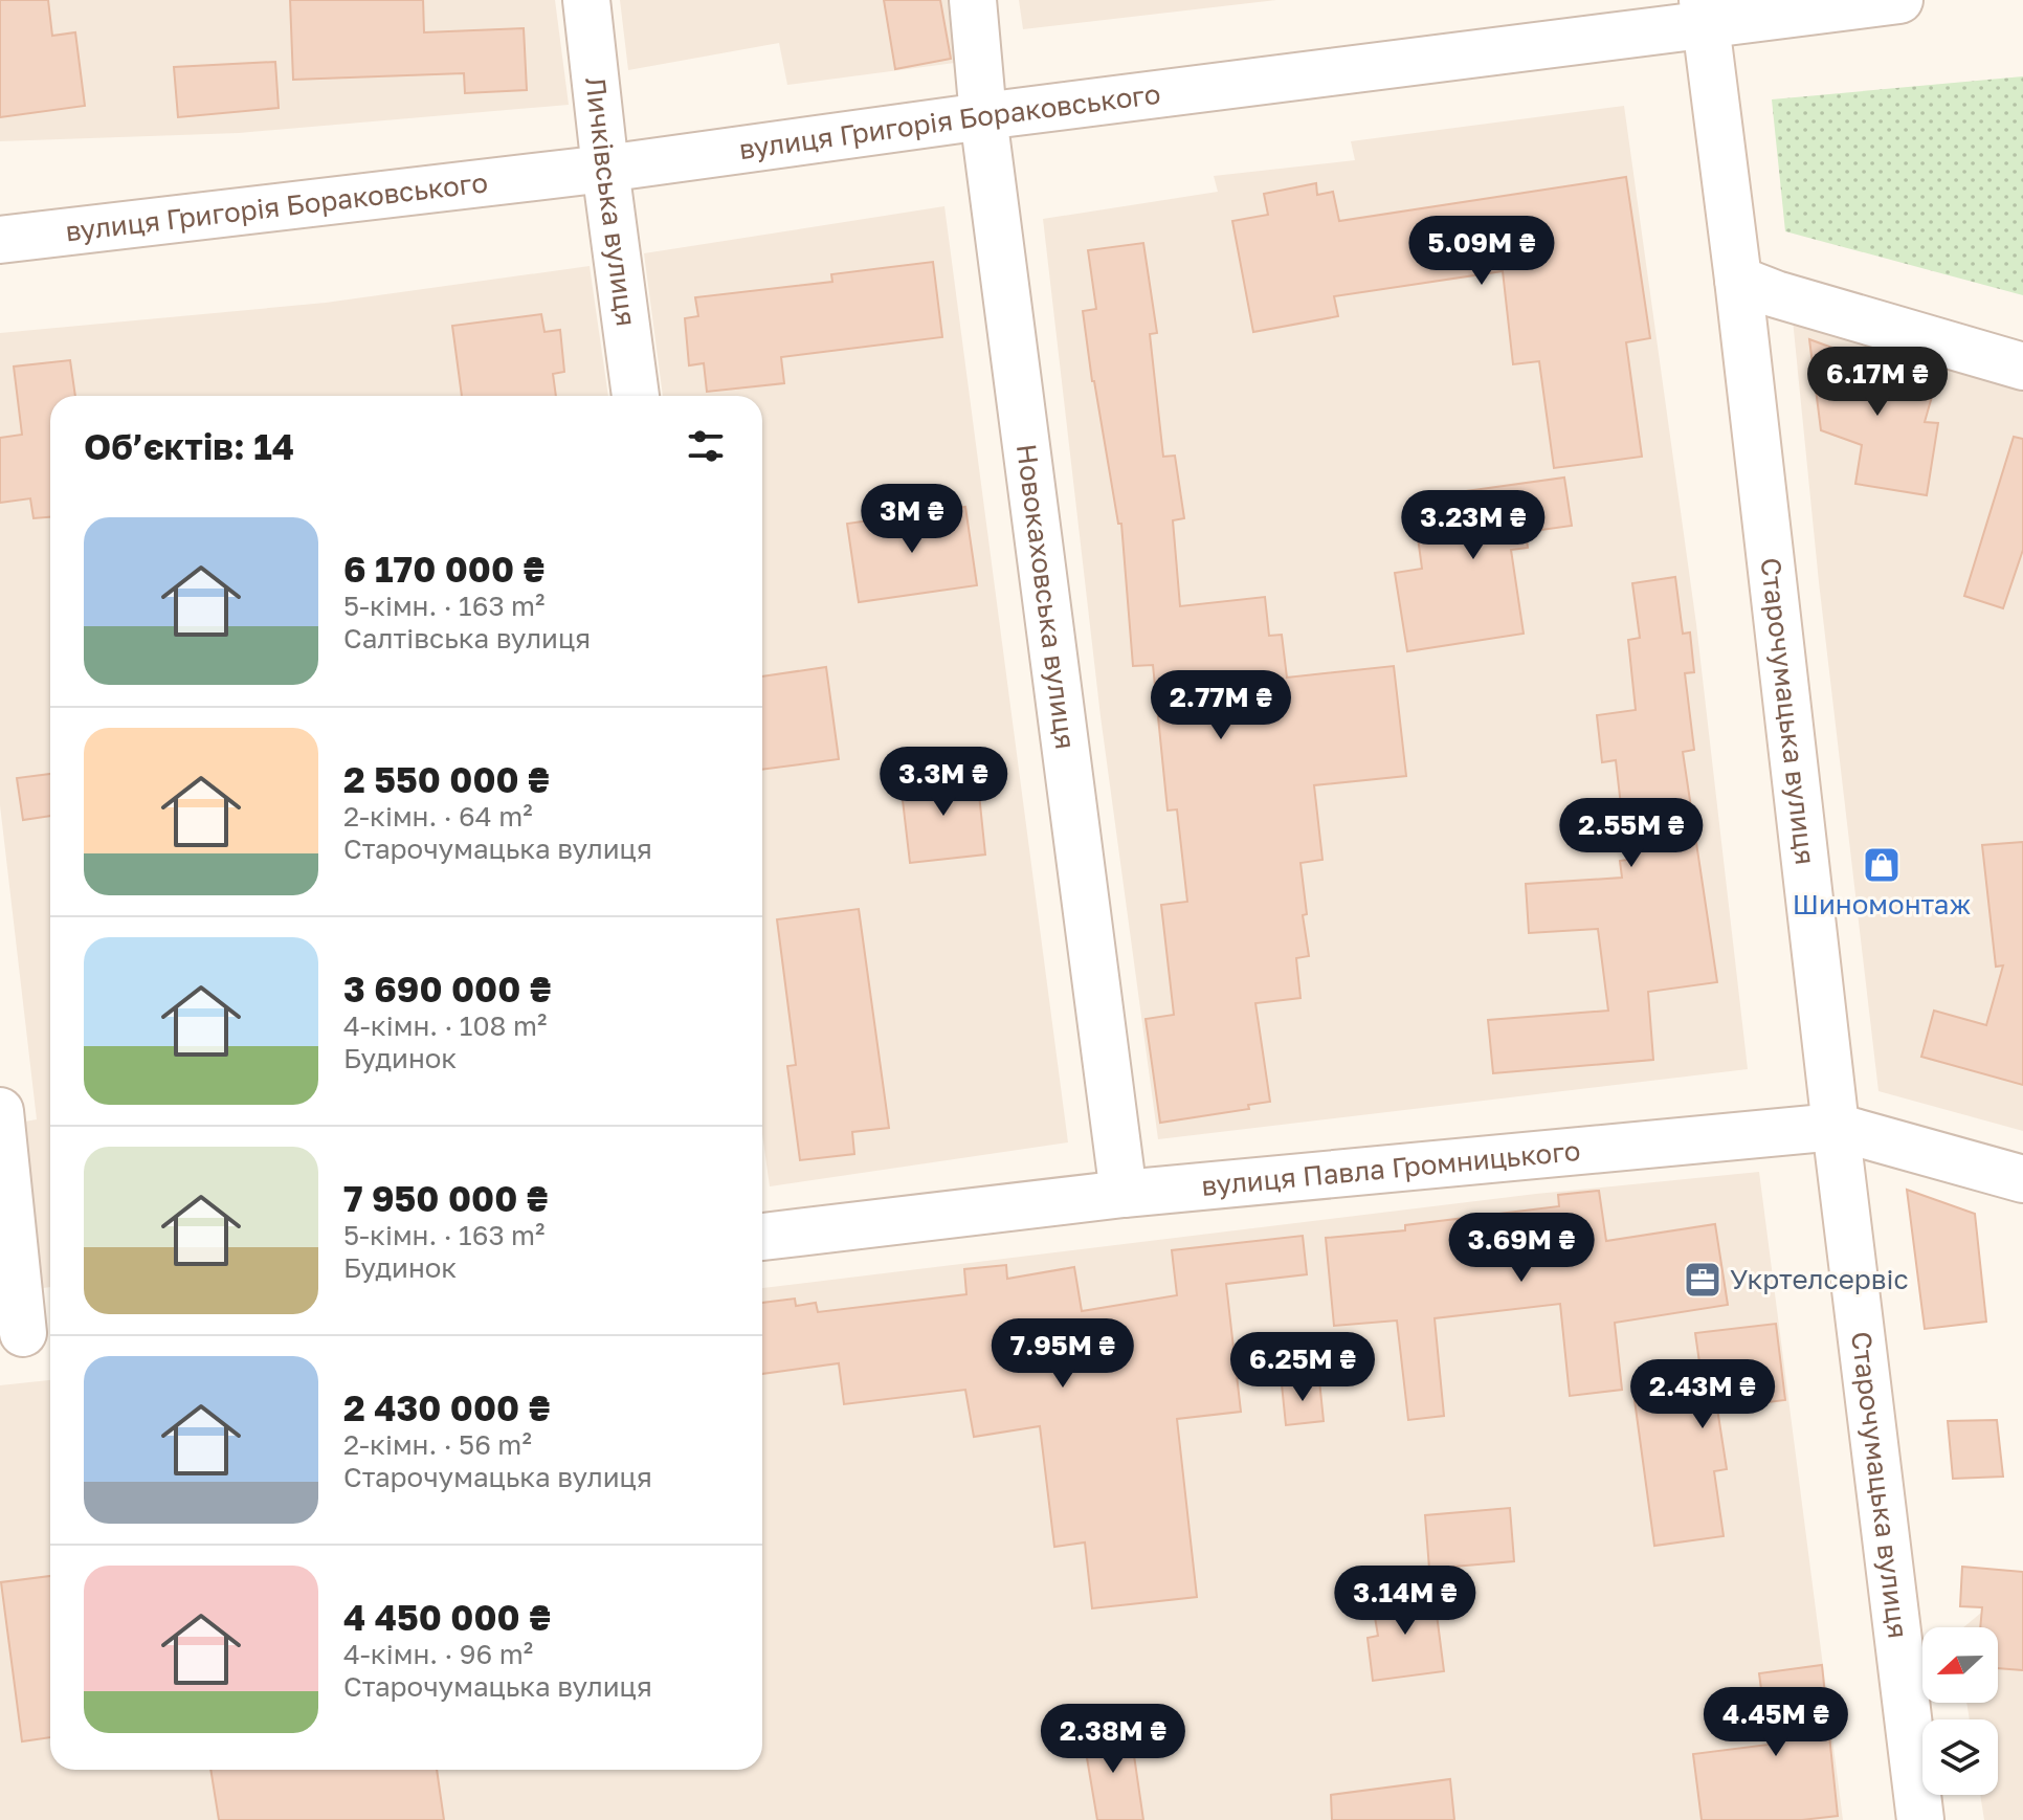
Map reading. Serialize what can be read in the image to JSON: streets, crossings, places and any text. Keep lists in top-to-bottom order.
{
  "streets": {
    "street": [
      "вулиця Григорія Бораковського",
      "Личківська вулиця",
      "Новокаховська вулиця",
      "Старочумацька вулиця",
      "вулиця Павла Громницького"
    ]
  },
  "crossings": [
    ["вулиця Григорія Бораковського", "Личківська вулиця"],
    ["вулиця Григорія Бораковського", "Новокаховська вулиця"],
    ["вулиця Григорія Бораковського", "Старочумацька вулиця"],
    ["Новокаховська вулиця", "вулиця Павла Громницького"],
    ["Старочумацька вулиця", "вулиця Павла Громницького"]
  ],
  "places": {
    "shop": ["Шиномонтаж"],
    "office": ["Укртелсервіс"]
  },
  "north": "left",
  "page": {
    "price": [
      "5.09M ₴",
      "6.17M ₴",
      "3M ₴",
      "3.23M ₴",
      "2.77M ₴",
      "3.3M ₴",
      "2.55M ₴",
      "3.69M ₴",
      "7.95M ₴",
      "6.25M ₴",
      "2.43M ₴",
      "3.14M ₴",
      "4.45M ₴",
      "2.38M ₴"
    ],
    "heading": "Об’єктів: 14",
    "list": [
      {
        "name": "6 170 000 ₴",
        "note": "5-кімн. · 163 m² · Салтівська вулиця"
      },
      {
        "name": "2 550 000 ₴",
        "note": "2-кімн. · 64 m² · Старочумацька вулиця"
      },
      {
        "name": "3 690 000 ₴",
        "note": "4-кімн. · 108 m² · Будинок"
      },
      {
        "name": "7 950 000 ₴",
        "note": "5-кімн. · 163 m² · Будинок"
      },
      {
        "name": "2 430 000 ₴",
        "note": "2-кімн. · 56 m² · Старочумацька вулиця"
      },
      {
        "name": "4 450 000 ₴",
        "note": "4-кімн. · 96 m² · Старочумацька вулиця"
      }
    ]
  }
}
